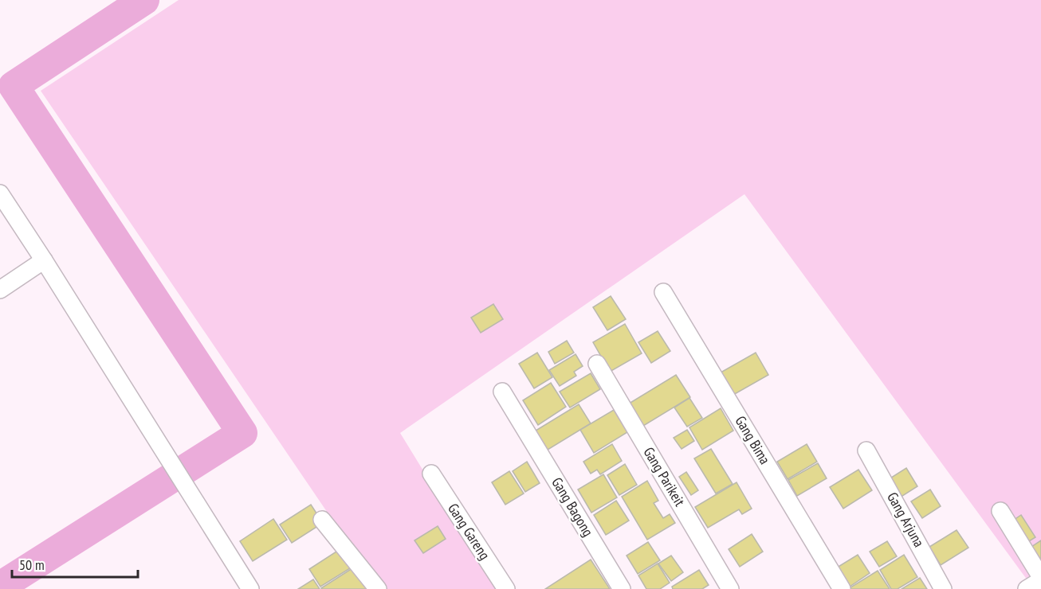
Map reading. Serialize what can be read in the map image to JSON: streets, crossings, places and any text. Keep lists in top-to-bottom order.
{
  "streets": {
    "street": [
      "Gang Bima",
      "Gang Parikeit",
      "Gang Bagong",
      "Gang Arjuna",
      "Gang Gareng"
    ]
  },
  "scale_bar": "50 m"
}
